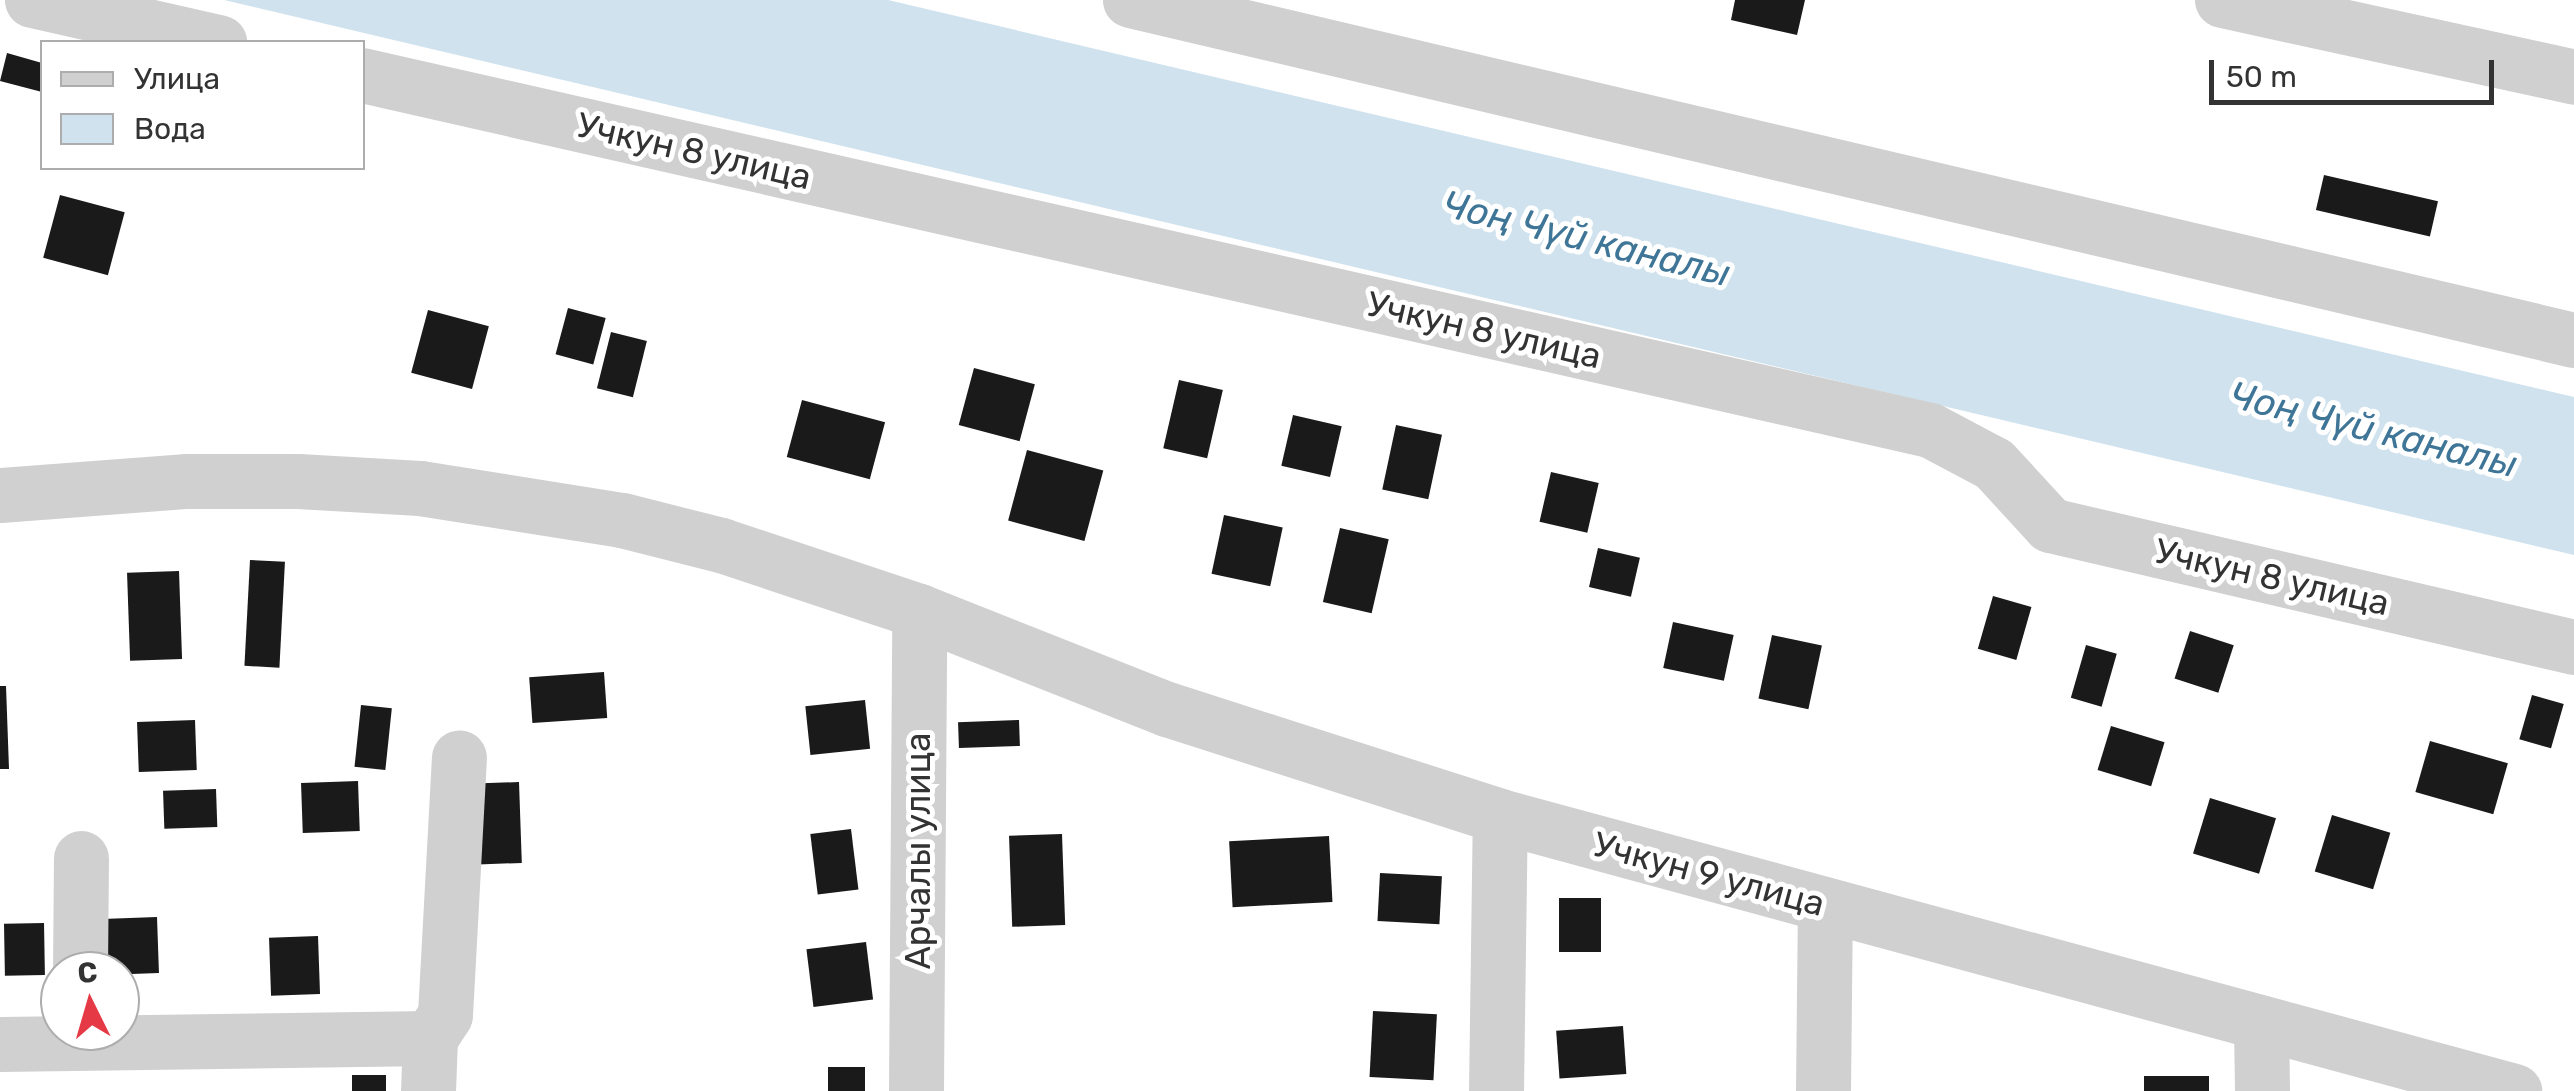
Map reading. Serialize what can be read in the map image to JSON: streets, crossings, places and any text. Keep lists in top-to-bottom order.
{
  "streets": {
    "street": ["Учкун 8 улица", "Арчалы улица", "Учкун 9 улица"]
  },
  "crossings": [
    ["Арчалы улица", "Учкун 9 улица"]
  ],
  "water": ["Чоң Чүй каналы"],
  "legend": ["Улица", "Вода"],
  "scale_bar": "50 m",
  "north": "top"
}
